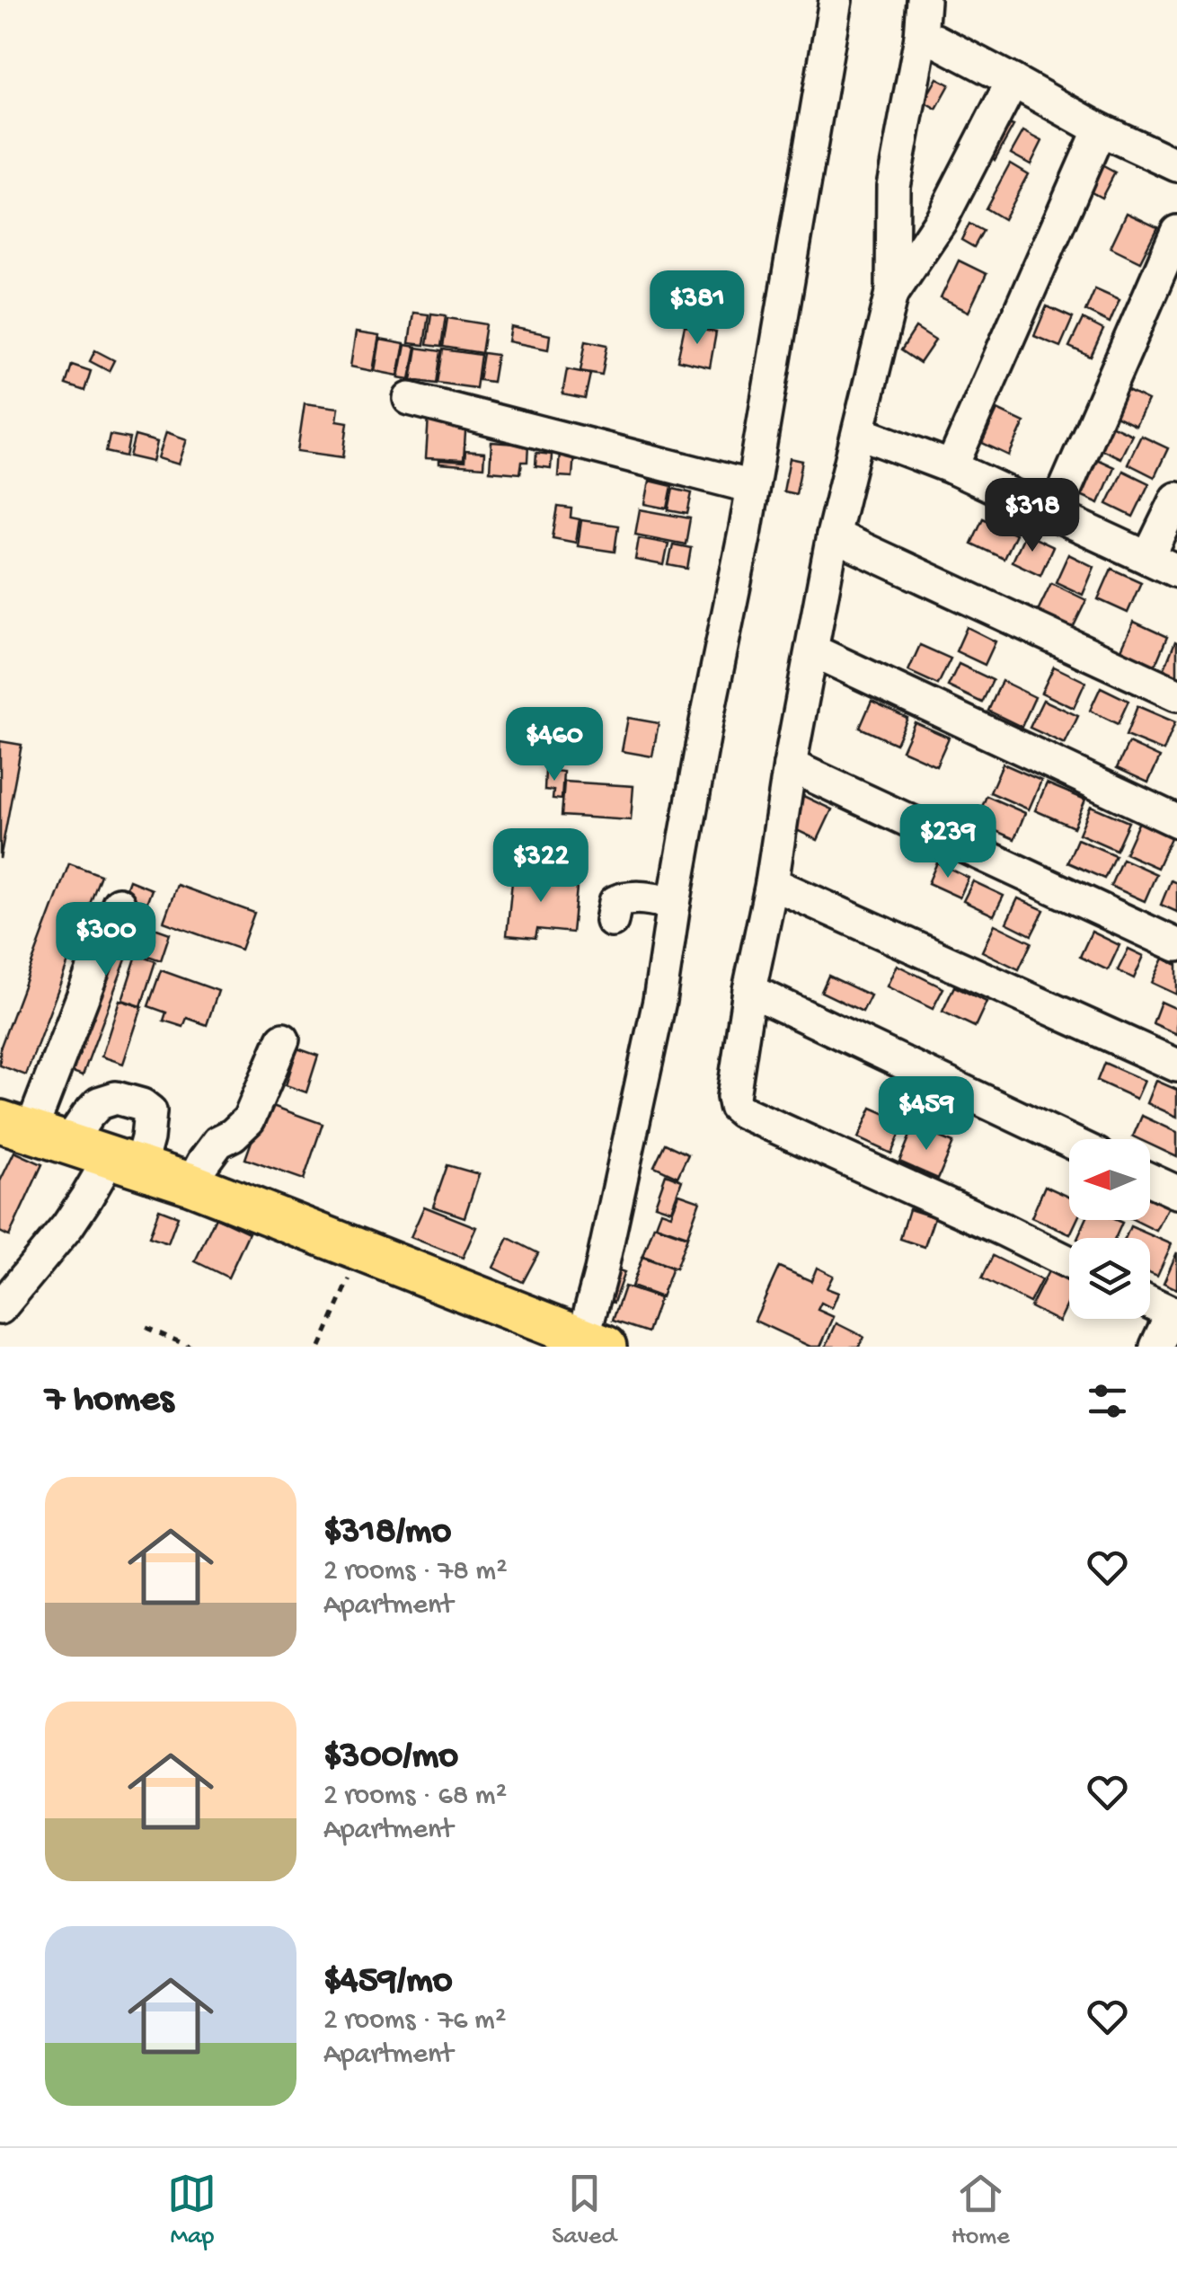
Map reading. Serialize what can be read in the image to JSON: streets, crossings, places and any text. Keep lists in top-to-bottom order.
{
  "north": "left",
  "page": {
    "price": [
      "$381",
      "$318",
      "$460",
      "$239",
      "$322",
      "$300",
      "$459"
    ],
    "heading": "7 homes",
    "list": [
      {
        "name": "$318/mo",
        "note": "2 rooms · 78 m² · Apartment"
      },
      {
        "name": "$300/mo",
        "note": "2 rooms · 68 m² · Apartment"
      },
      {
        "name": "$459/mo",
        "note": "2 rooms · 76 m² · Apartment"
      }
    ],
    "tabs": ["Map", "Saved", "Home"]
  }
}
